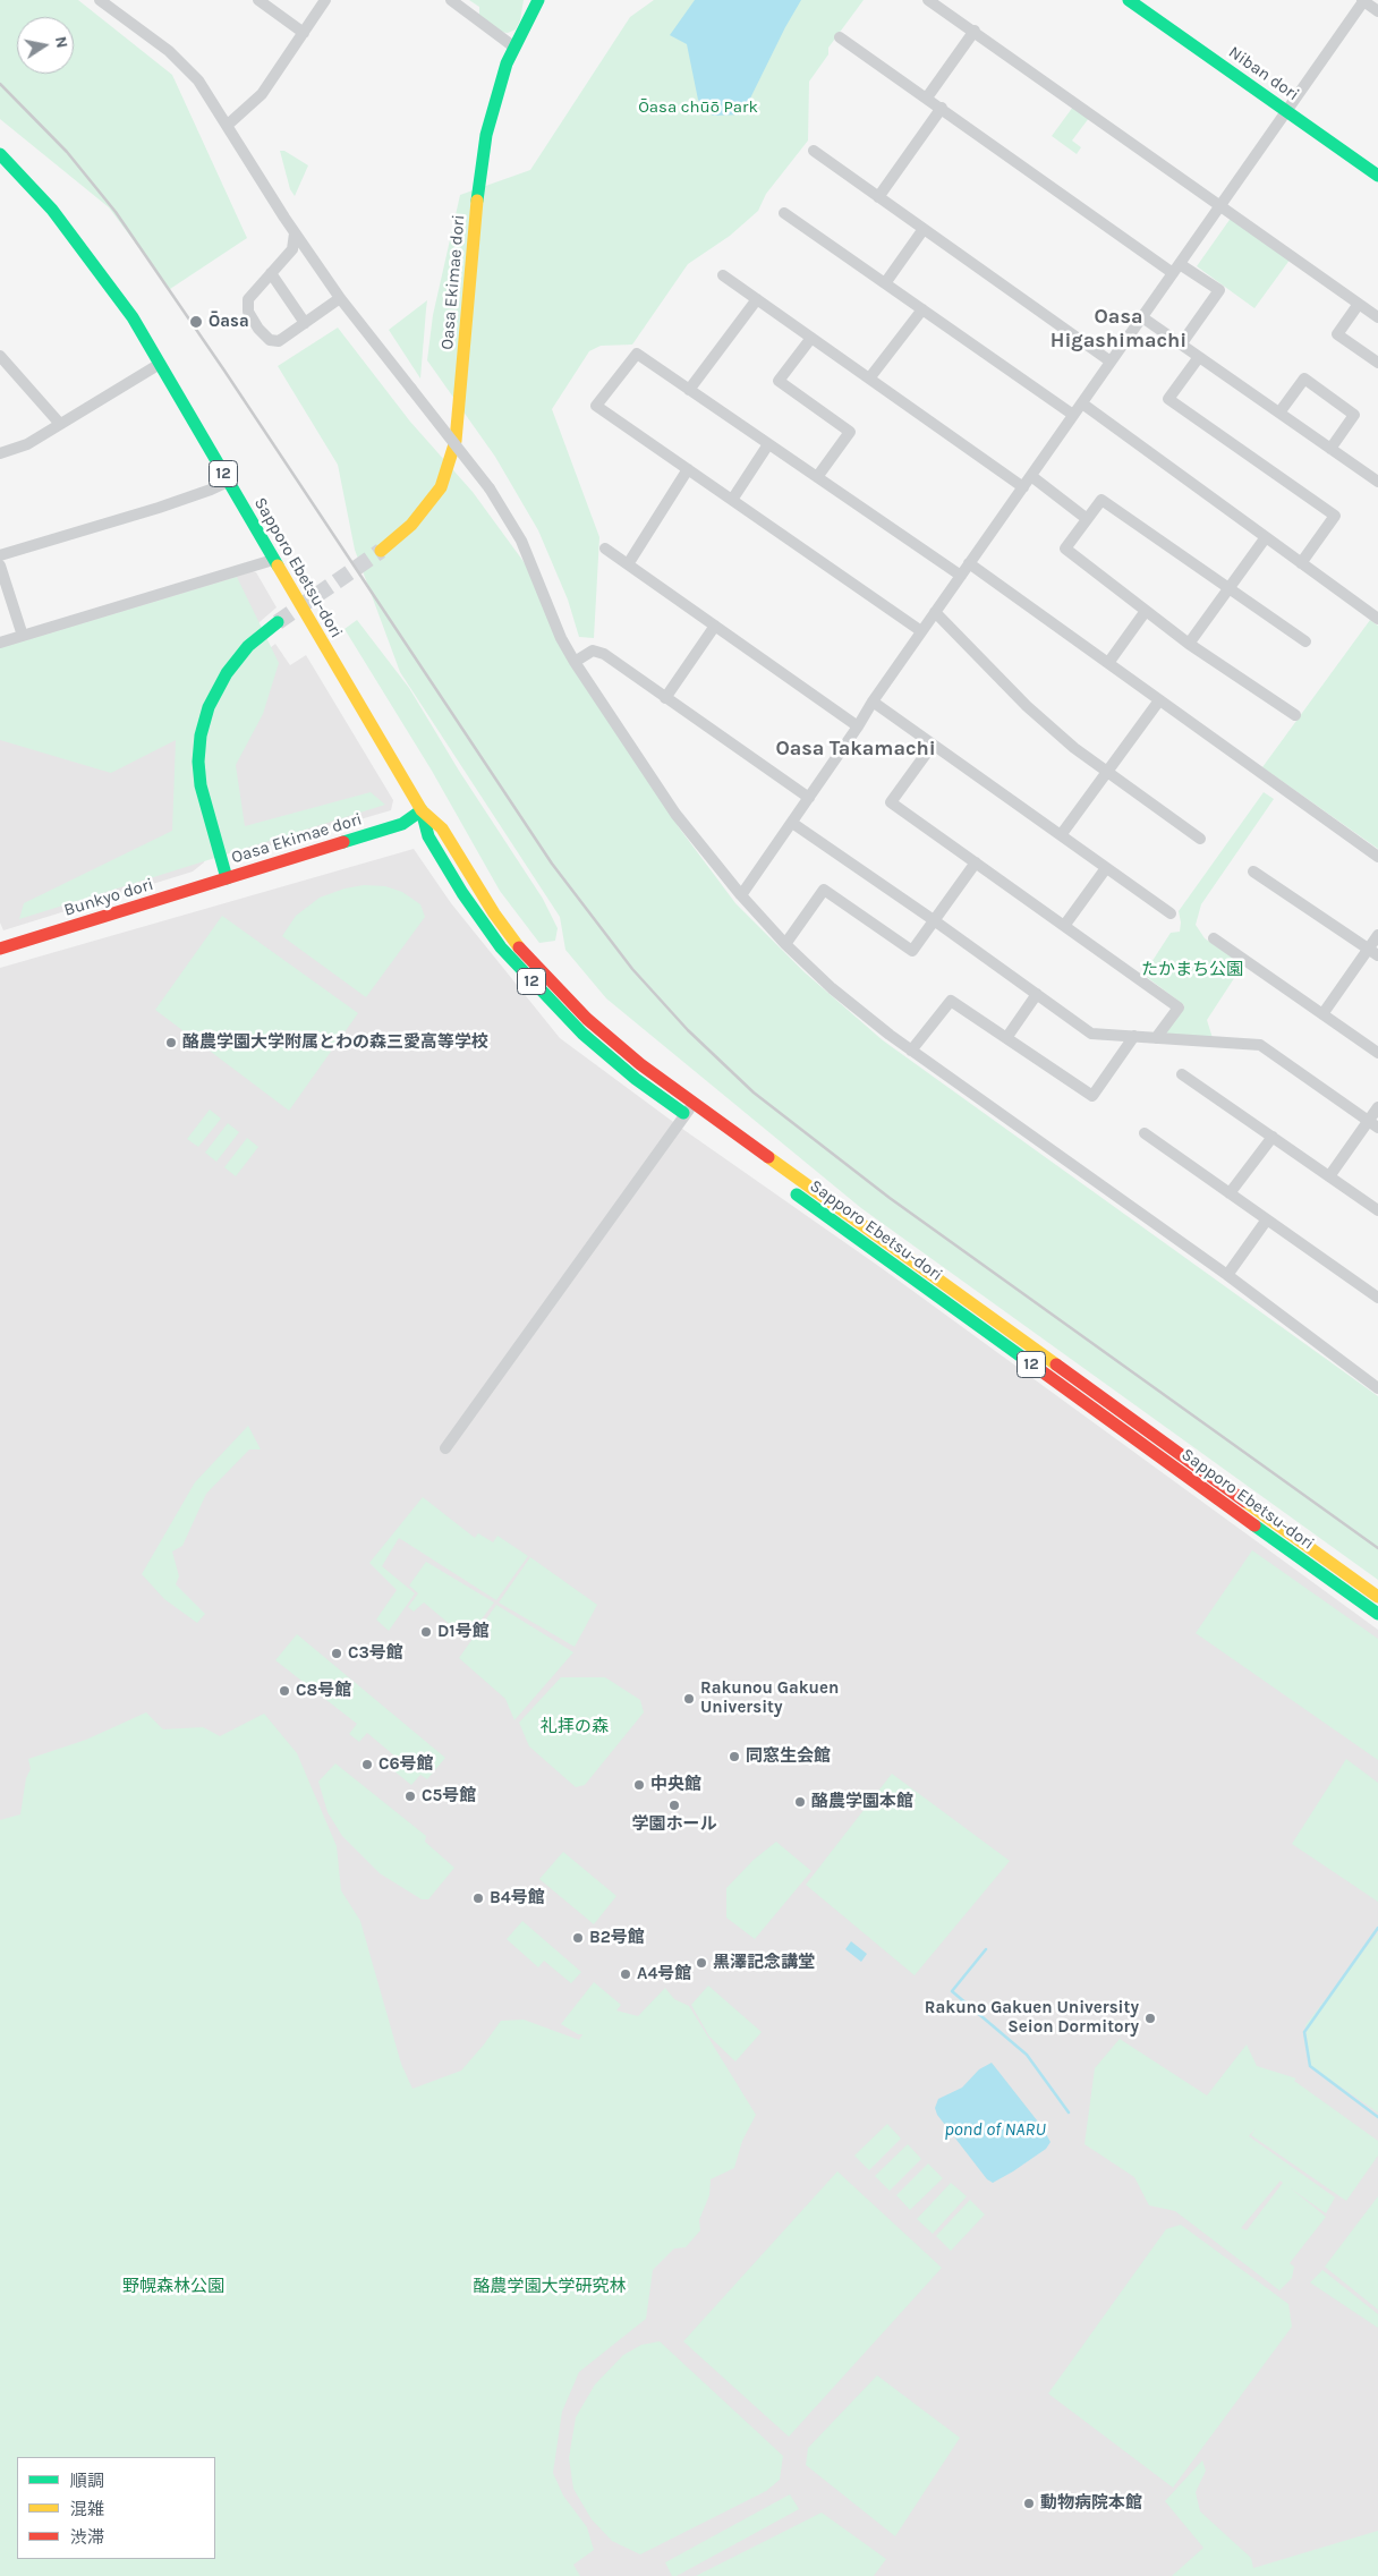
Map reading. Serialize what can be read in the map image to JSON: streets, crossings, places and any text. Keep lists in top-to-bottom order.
{
  "streets": {
    "main road": [
      "Niban dori",
      "Oasa Ekimae dori",
      "12",
      "Sapporo Ebetsu-dori",
      "Bunkyo dori"
    ]
  },
  "crossings": [
    ["Oasa Ekimae dori", "Sapporo Ebetsu-dori"],
    ["Oasa Ekimae dori", "Bunkyo dori"]
  ],
  "districts": ["Oasa Higashimachi", "Oasa Takamachi"],
  "water": ["pond of NARU"],
  "parks": [
    "Ōasa chūō Park",
    "たかまち公園",
    "礼拝の森",
    "野幌森林公園",
    "酪農学園大学研究林"
  ],
  "places": [
    "Ōasa",
    "酪農学園大学附属とわの森三愛高等学校",
    "D1号館",
    "C3号館",
    "C8号館",
    "Rakunou Gakuen University",
    "同窓生会館",
    "C6号館",
    "中央館",
    "C5号館",
    "酪農学園本館",
    "学園ホール",
    "B4号館",
    "B2号館",
    "黒澤記念講堂",
    "A4号館",
    "Rakuno Gakuen University Seion Dormitory",
    "動物病院本館"
  ],
  "legend": ["順調", "混雑", "渋滞"],
  "north": "right"
}
